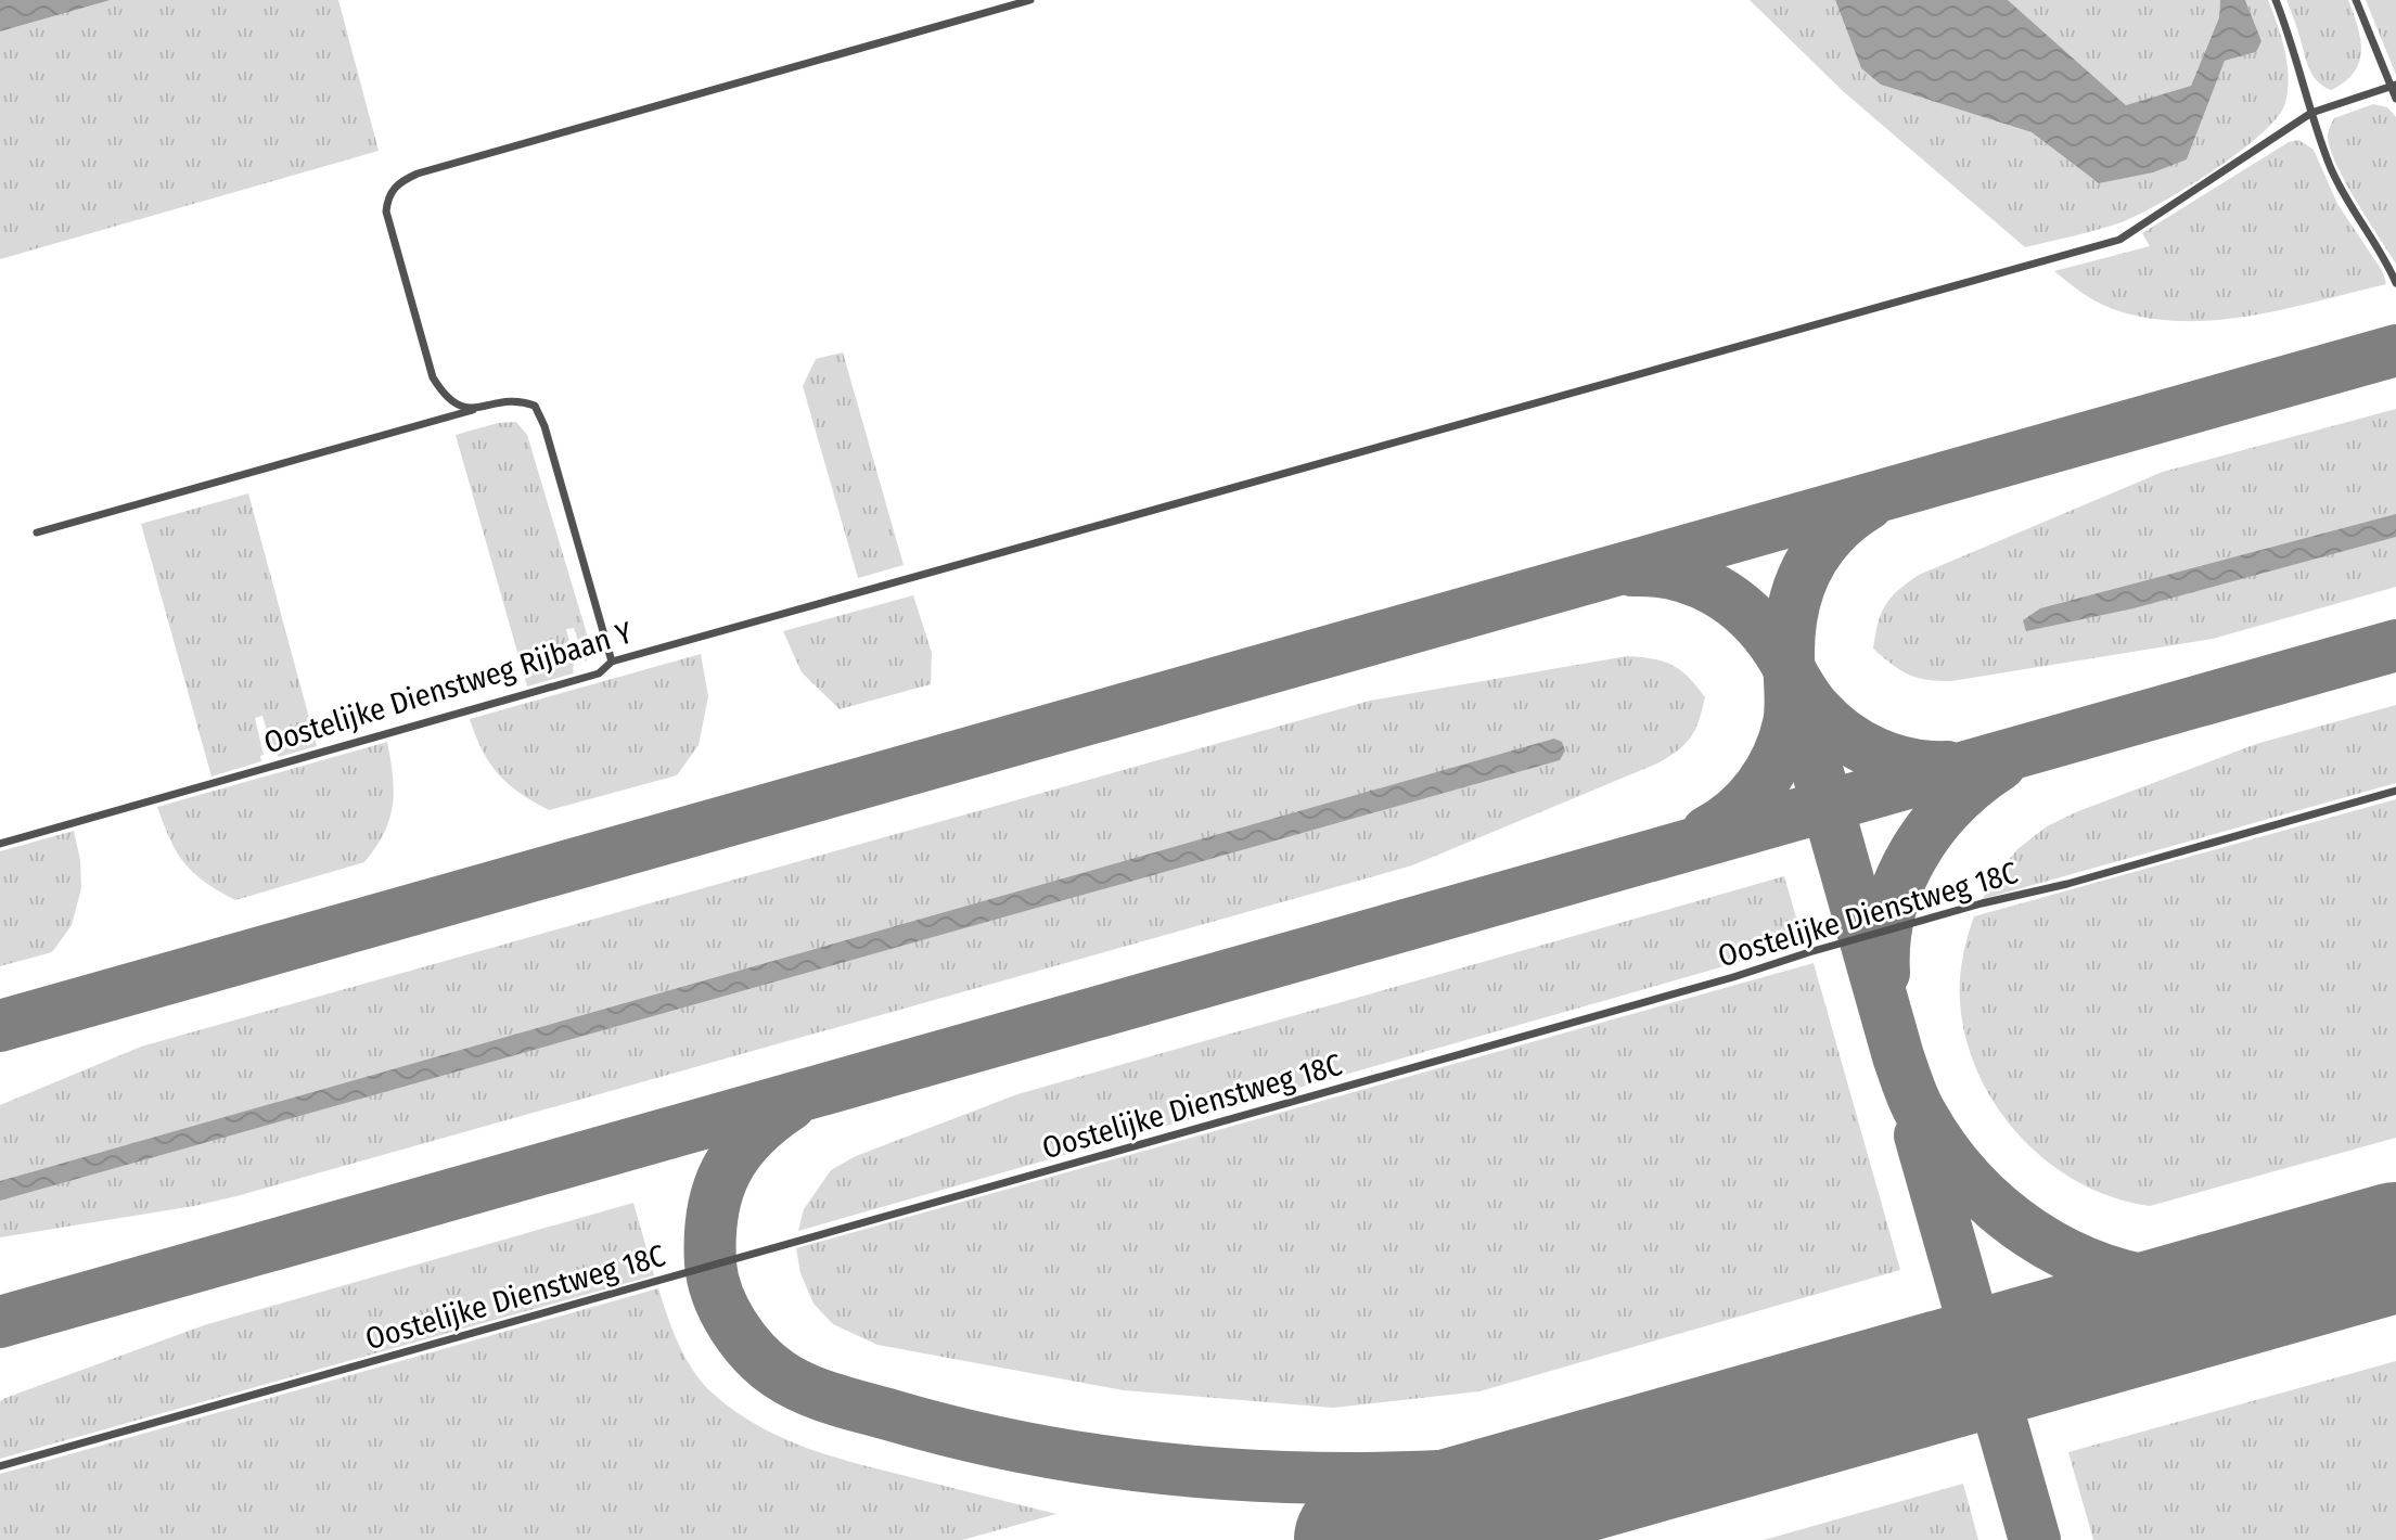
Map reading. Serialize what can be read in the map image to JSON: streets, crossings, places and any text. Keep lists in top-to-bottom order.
{
  "streets": {
    "lane": ["Oostelijke Dienstweg Rijbaan Y", "Oostelijke Dienstweg 18C"]
  }
}
